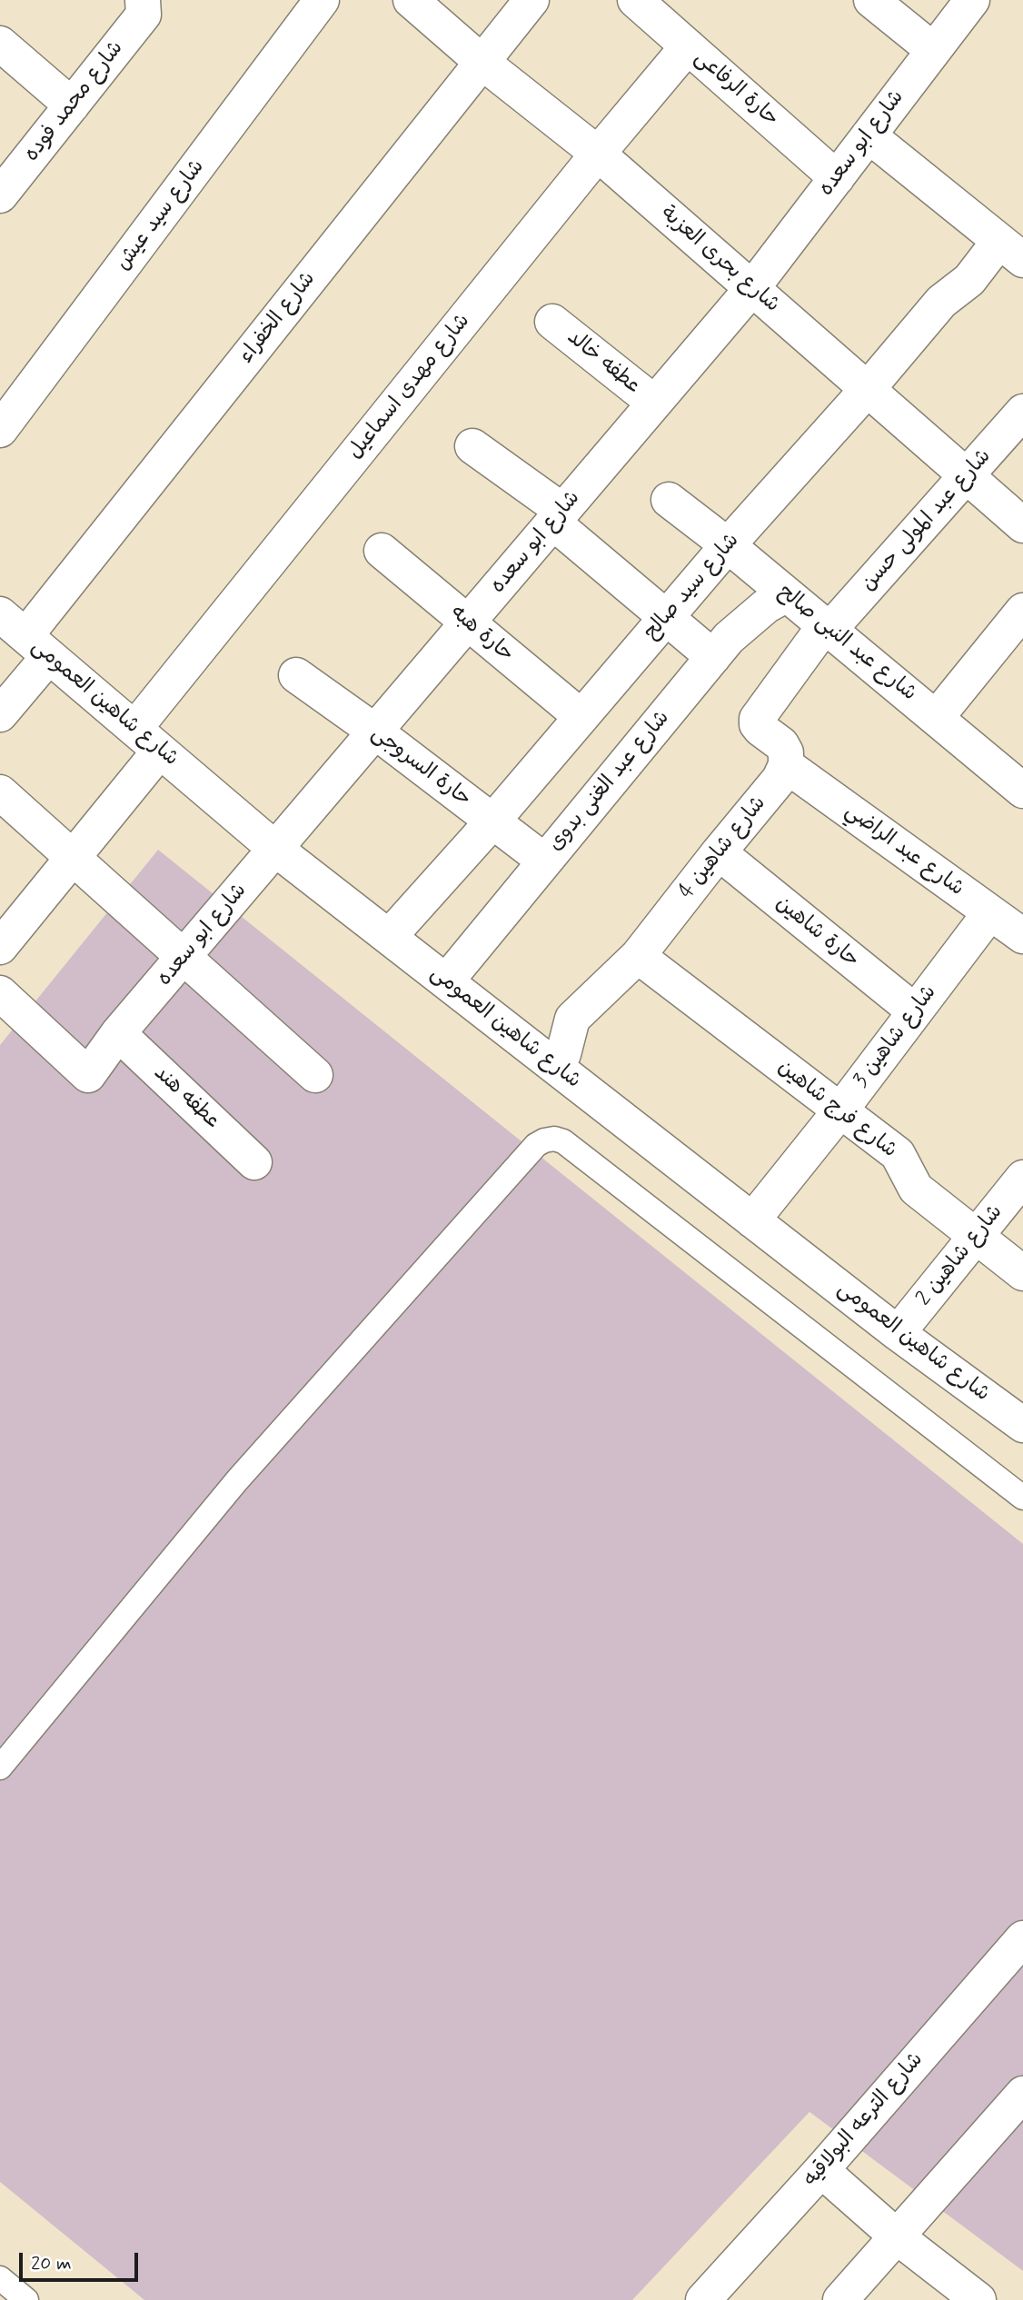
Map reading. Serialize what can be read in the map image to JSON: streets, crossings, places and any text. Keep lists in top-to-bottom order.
{
  "streets": {
    "street": [
      "حارة الرفاعى",
      "شارع محمد فوده",
      "شارع ابو سعده",
      "شارع سيد عيش",
      "شارع بحرى العزبة",
      "شارع الخفراء",
      "عطفه خالد",
      "شارع مهدى اسماعيل",
      "شارع عبد المولى حسن",
      "شارع سيد صالح",
      "حارة هبه",
      "شارع عبد النبى صالح",
      "شارع شاهين العمومى",
      "حارة السروجى",
      "شارع عبد الغنى بدوى",
      "شارع شاهين 4",
      "شارع عبد الراضي",
      "حارة شاهين",
      "شارع شاهين 3",
      "عطفه هند",
      "شارع فرج شاهين",
      "شارع شاهين 2",
      "شارع الترعه البولاقيه"
    ]
  },
  "crossings": [
    ["حارة الرفاعى", "شارع ابو سعده"],
    ["حارة الرفاعى", "شارع مهدى اسماعيل"],
    ["شارع ابو سعده", "شارع بحرى العزبة"],
    ["شارع ابو سعده", "عطفه خالد"],
    ["شارع ابو سعده", "حارة هبه"],
    ["شارع ابو سعده", "شارع شاهين العمومى"],
    ["شارع ابو سعده", "حارة السروجى"],
    ["شارع ابو سعده", "عطفه هند"],
    ["شارع بحرى العزبة", "شارع الخفراء"],
    ["شارع بحرى العزبة", "شارع مهدى اسماعيل"],
    ["شارع بحرى العزبة", "شارع عبد المولى حسن"],
    ["شارع بحرى العزبة", "شارع سيد صالح"],
    ["شارع الخفراء", "شارع شاهين العمومى"],
    ["شارع مهدى اسماعيل", "شارع شاهين العمومى"],
    ["شارع عبد المولى حسن", "شارع عبد النبى صالح"],
    ["شارع سيد صالح", "حارة هبه"],
    ["شارع سيد صالح", "شارع عبد النبى صالح"],
    ["شارع سيد صالح", "شارع شاهين العمومى"],
    ["شارع سيد صالح", "حارة السروجى"],
    ["شارع عبد النبى صالح", "شارع عبد الغنى بدوى"],
    ["شارع شاهين العمومى", "شارع عبد الغنى بدوى"],
    ["شارع شاهين العمومى", "شارع شاهين 4"],
    ["شارع شاهين العمومى", "شارع شاهين 3"],
    ["شارع شاهين العمومى", "شارع شاهين 2"],
    ["حارة السروجى", "شارع عبد الغنى بدوى"],
    ["شارع شاهين 4", "شارع عبد الراضي"],
    ["شارع شاهين 4", "حارة شاهين"],
    ["شارع شاهين 4", "شارع فرج شاهين"],
    ["شارع عبد الراضي", "شارع شاهين 3"],
    ["حارة شاهين", "شارع شاهين 3"],
    ["شارع شاهين 3", "شارع فرج شاهين"],
    ["شارع فرج شاهين", "شارع شاهين 2"]
  ],
  "scale_bar": "20 m"
}
